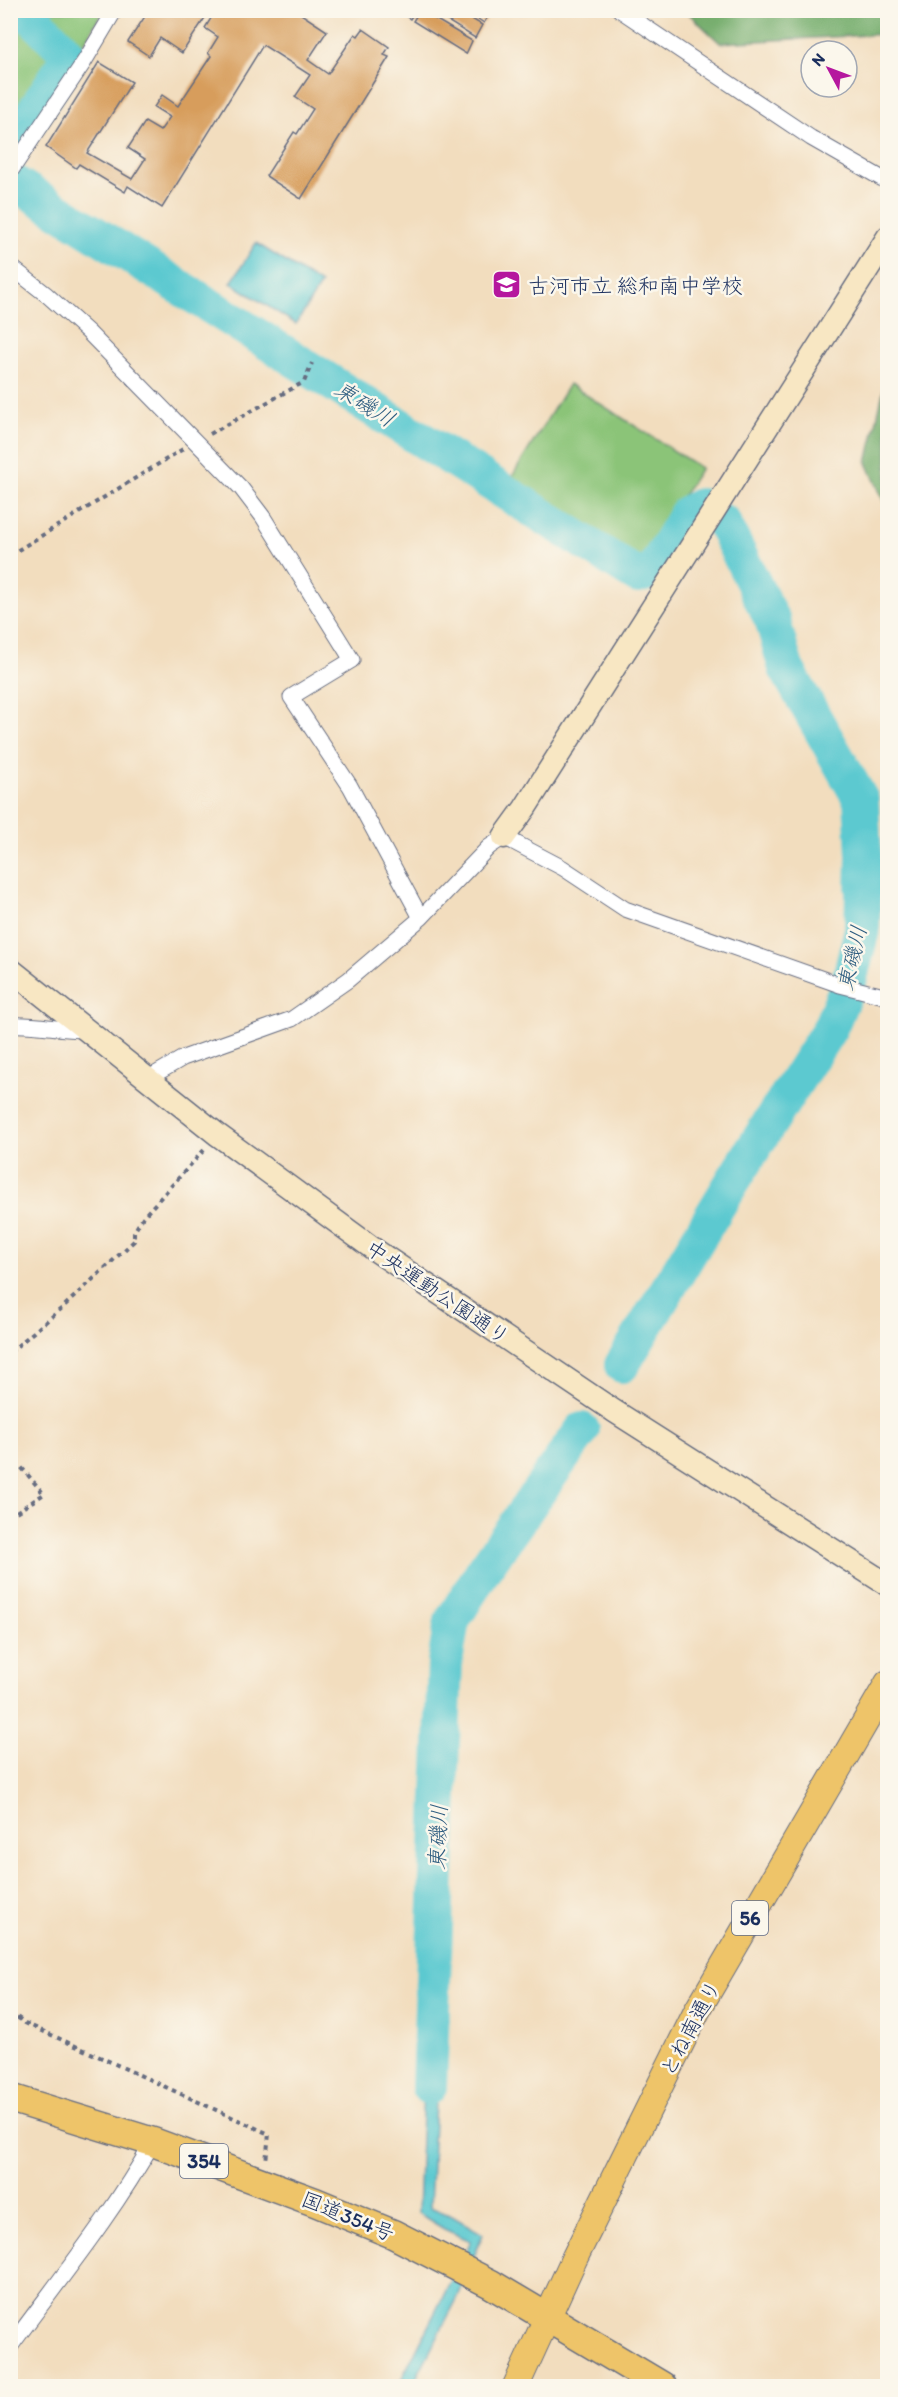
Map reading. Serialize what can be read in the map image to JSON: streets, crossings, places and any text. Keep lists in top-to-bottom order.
{
  "streets": {
    "highway": ["354", "国道354号"],
    "main road": ["56", "とね南通り"],
    "street": ["中央運動公園通り"]
  },
  "crossings": [
    ["とね南通り", "国道354号"]
  ],
  "water": ["東磯川"],
  "places": {
    "school or university": ["古河市立 総和南中学校"]
  },
  "north": "top left"
}
